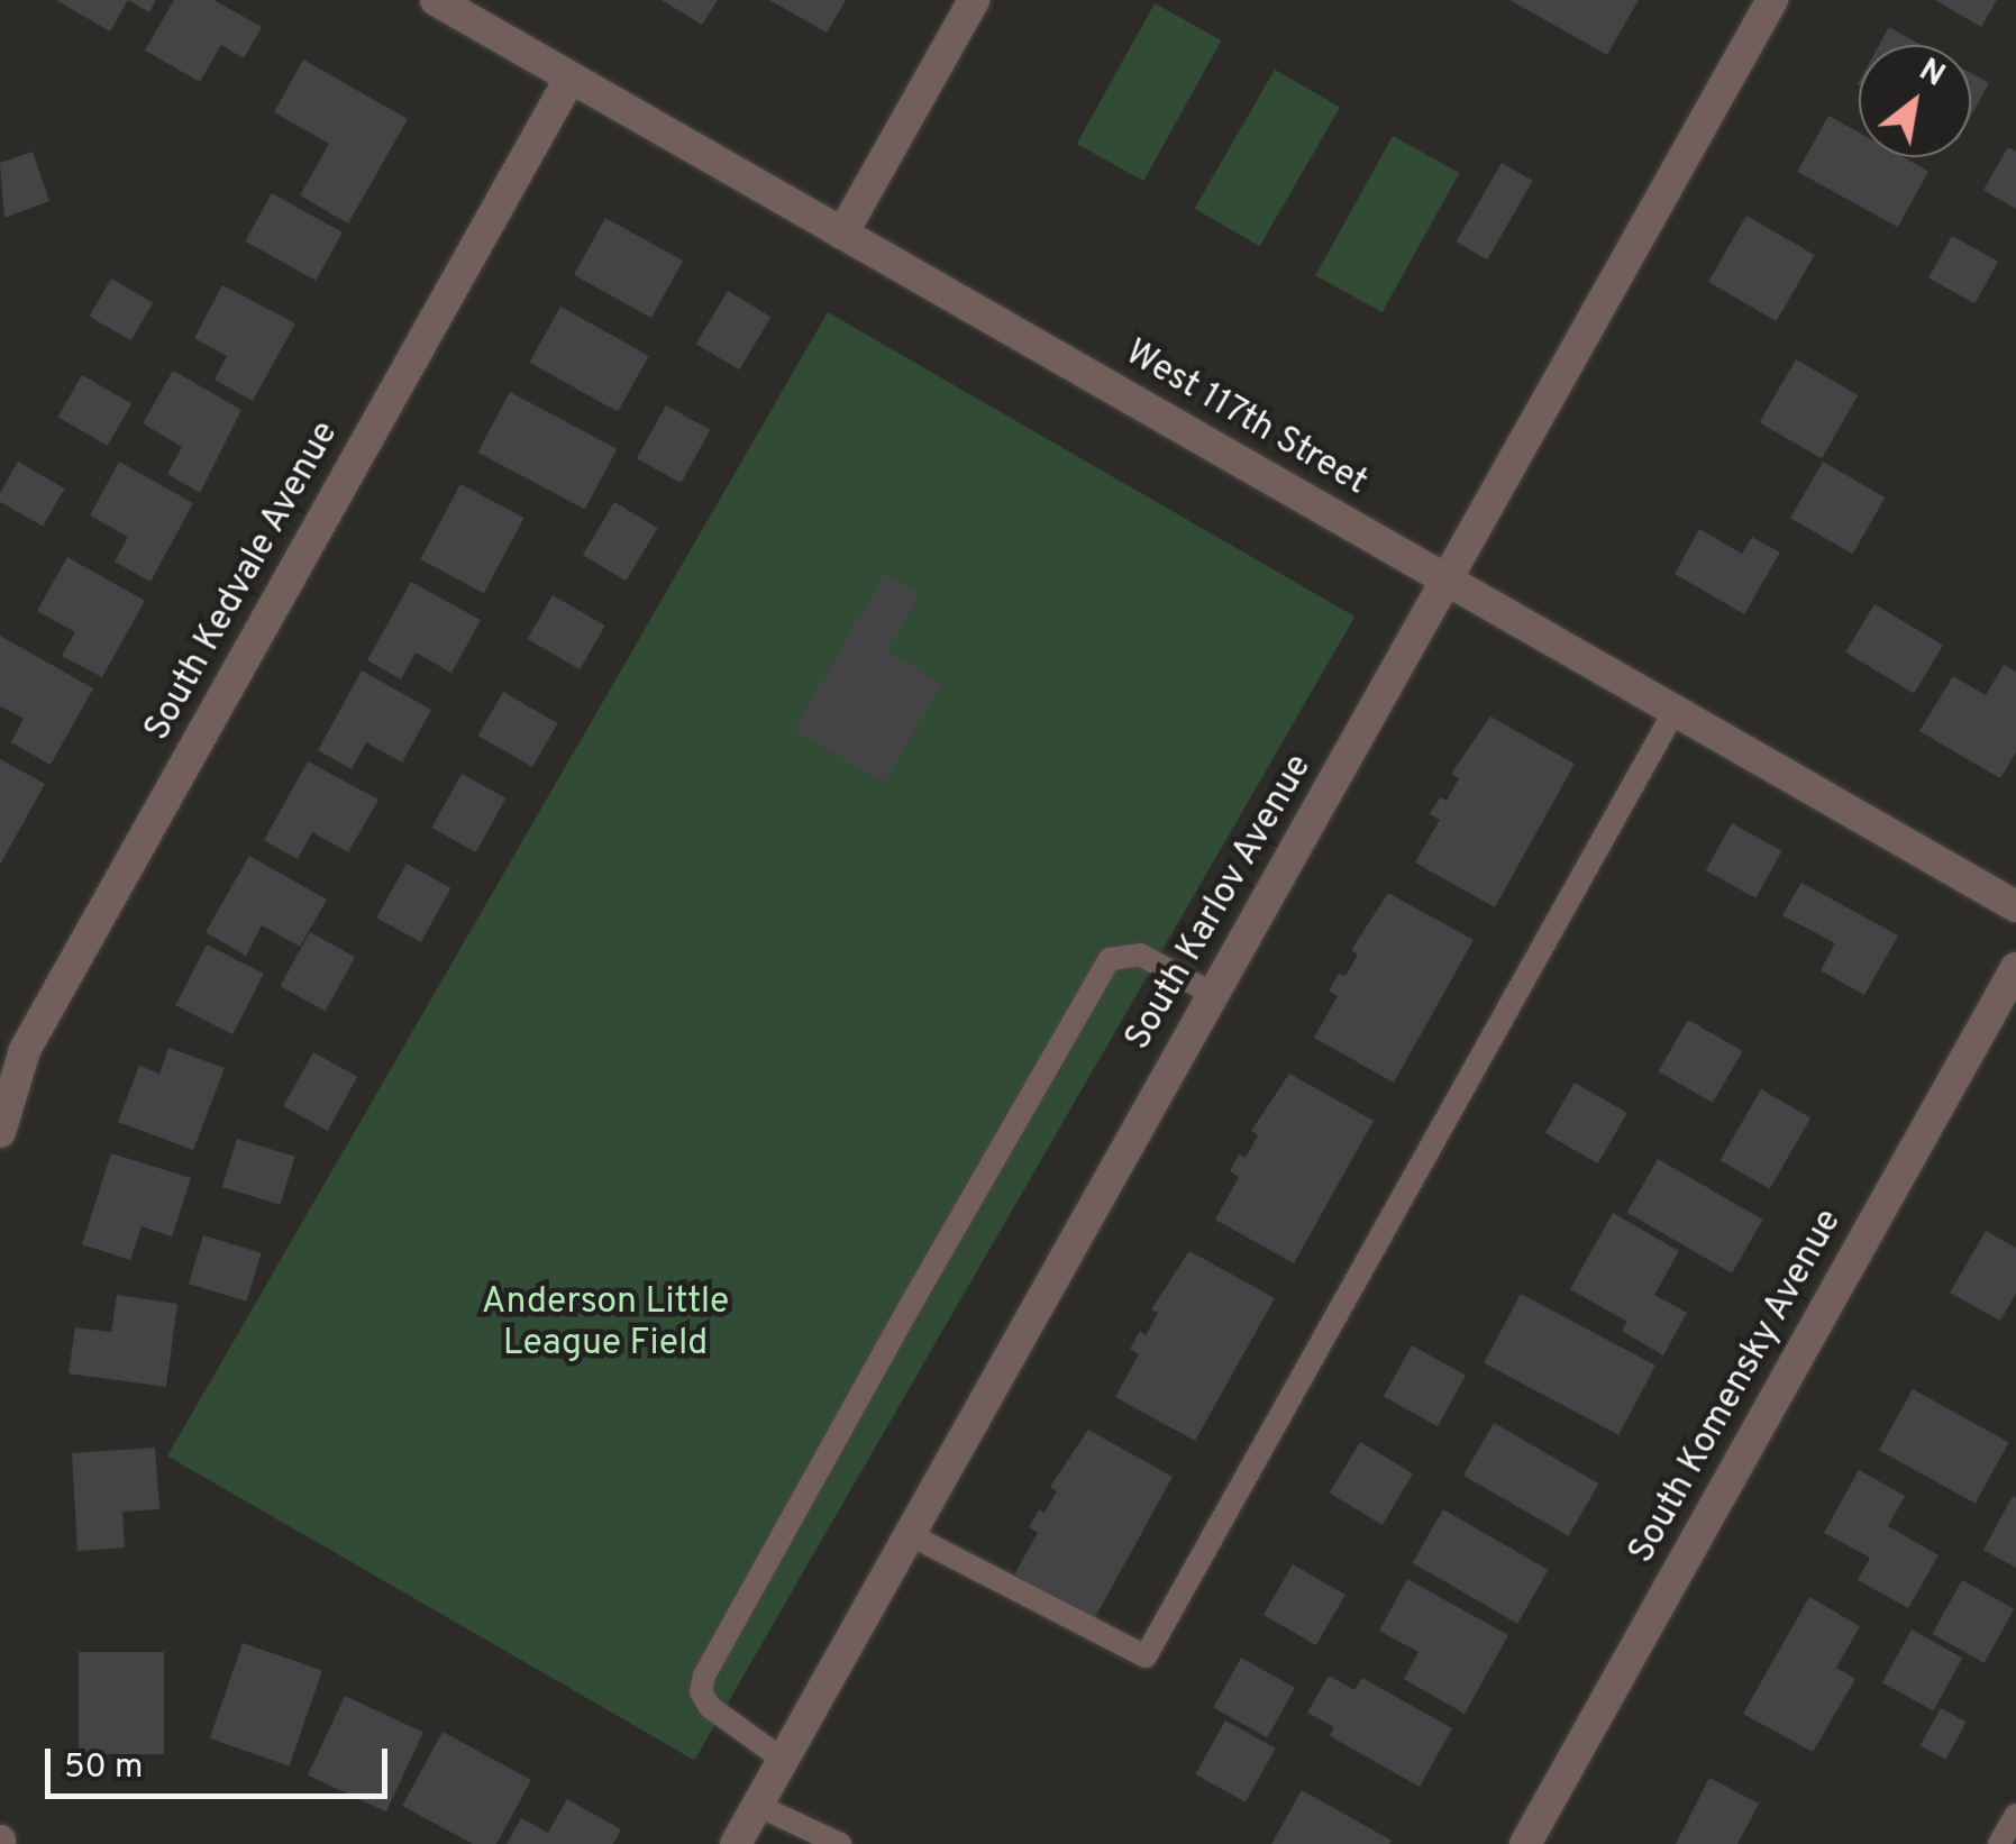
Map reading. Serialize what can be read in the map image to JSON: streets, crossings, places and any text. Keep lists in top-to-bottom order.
{
  "streets": {
    "street": [
      "West 117th Street",
      "South Kedvale Avenue",
      "South Karlov Avenue",
      "South Komensky Avenue"
    ]
  },
  "crossings": [
    ["West 117th Street", "South Kedvale Avenue"],
    ["West 117th Street", "South Karlov Avenue"]
  ],
  "parks": ["Anderson Little League Field"],
  "scale_bar": "50 m",
  "north": "top right"
}
